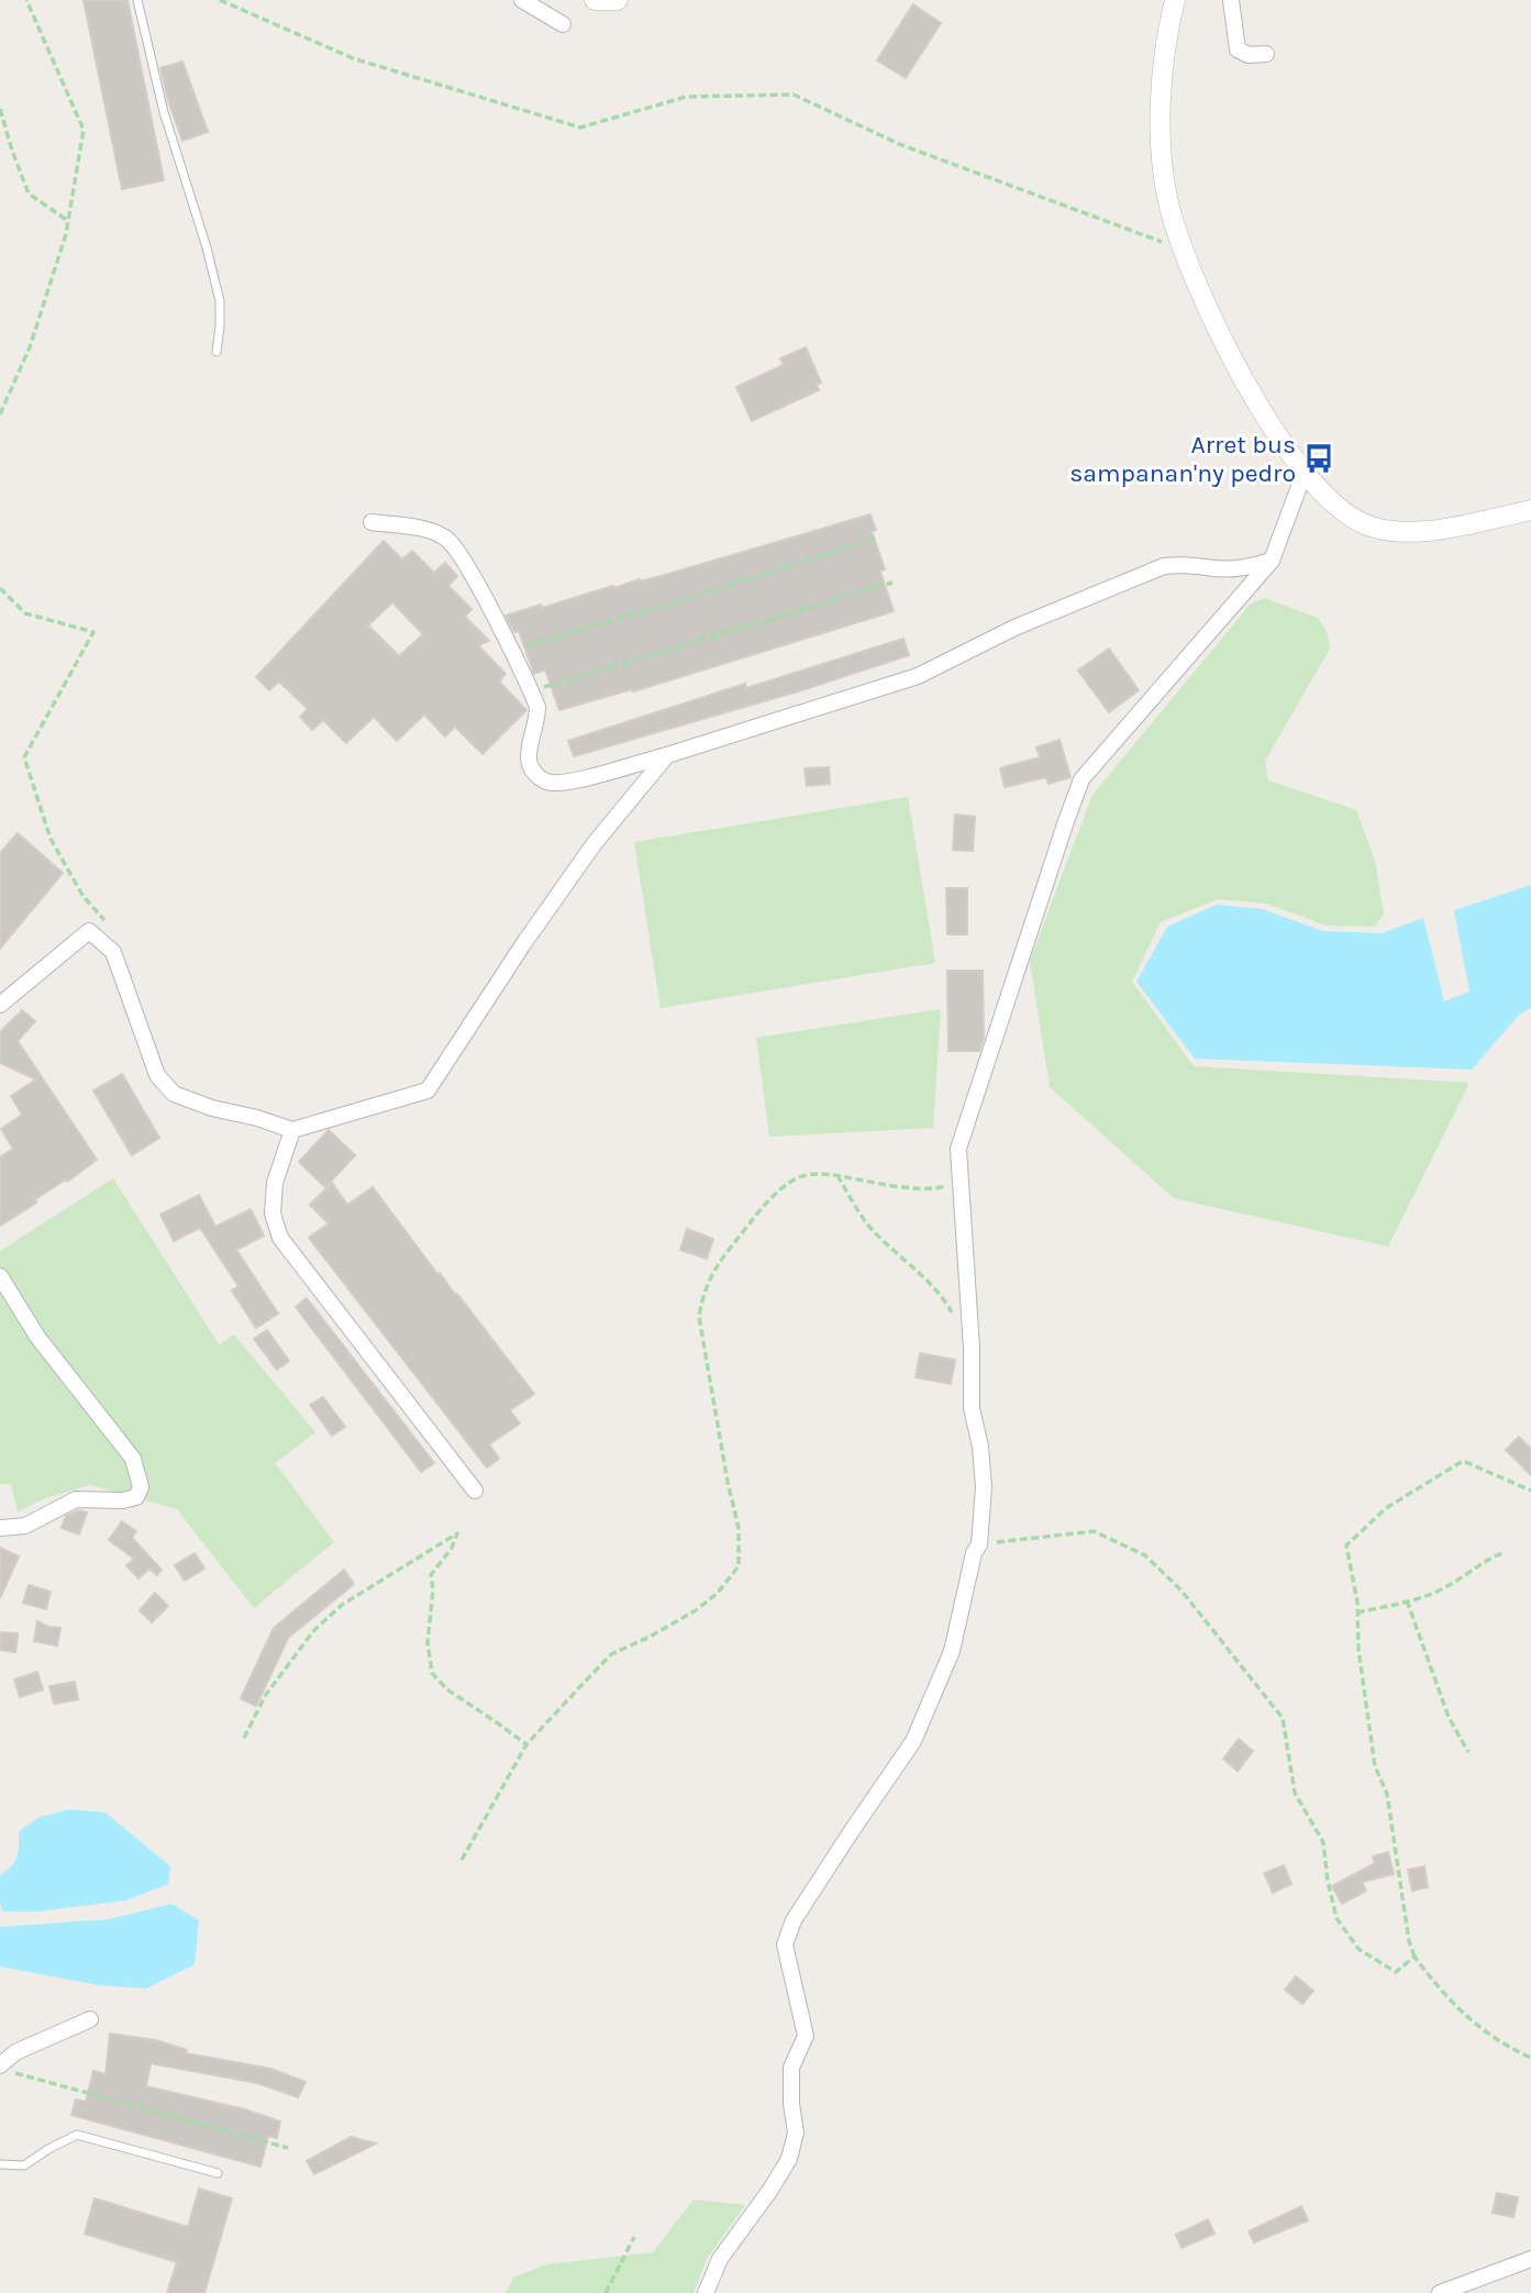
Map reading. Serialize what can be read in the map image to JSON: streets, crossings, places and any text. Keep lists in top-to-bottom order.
{
  "places": {
    "bus stop": ["Arret bus sampanan'ny pedro"]
  }
}
